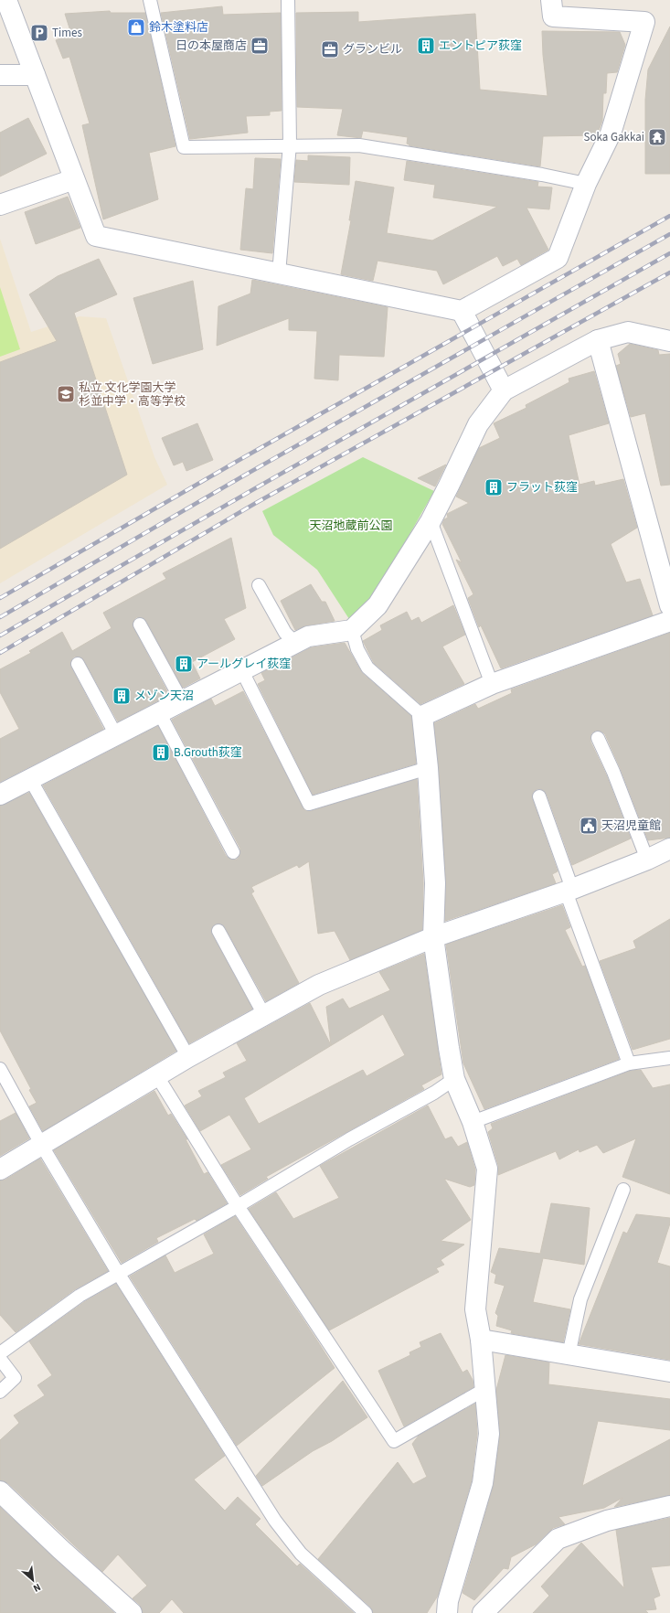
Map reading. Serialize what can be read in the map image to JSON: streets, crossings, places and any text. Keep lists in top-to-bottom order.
{
  "parks": ["天沼地蔵前公園"],
  "places": {
    "shop": ["鈴木塗料店"],
    "parking": ["Times"],
    "office": ["日の本屋商店", "グランビル"],
    "building": [
      "エントピア荻窪",
      "フラット荻窪",
      "アールグレイ荻窪",
      "メゾン天沼",
      "B.Grouth荻窪"
    ],
    "temple": ["Soka Gakkai"],
    "school or university": ["私立 文化学園大学 杉並中学・高等学校"],
    "public building": ["天沼児童館"]
  },
  "north": "bottom right"
}
